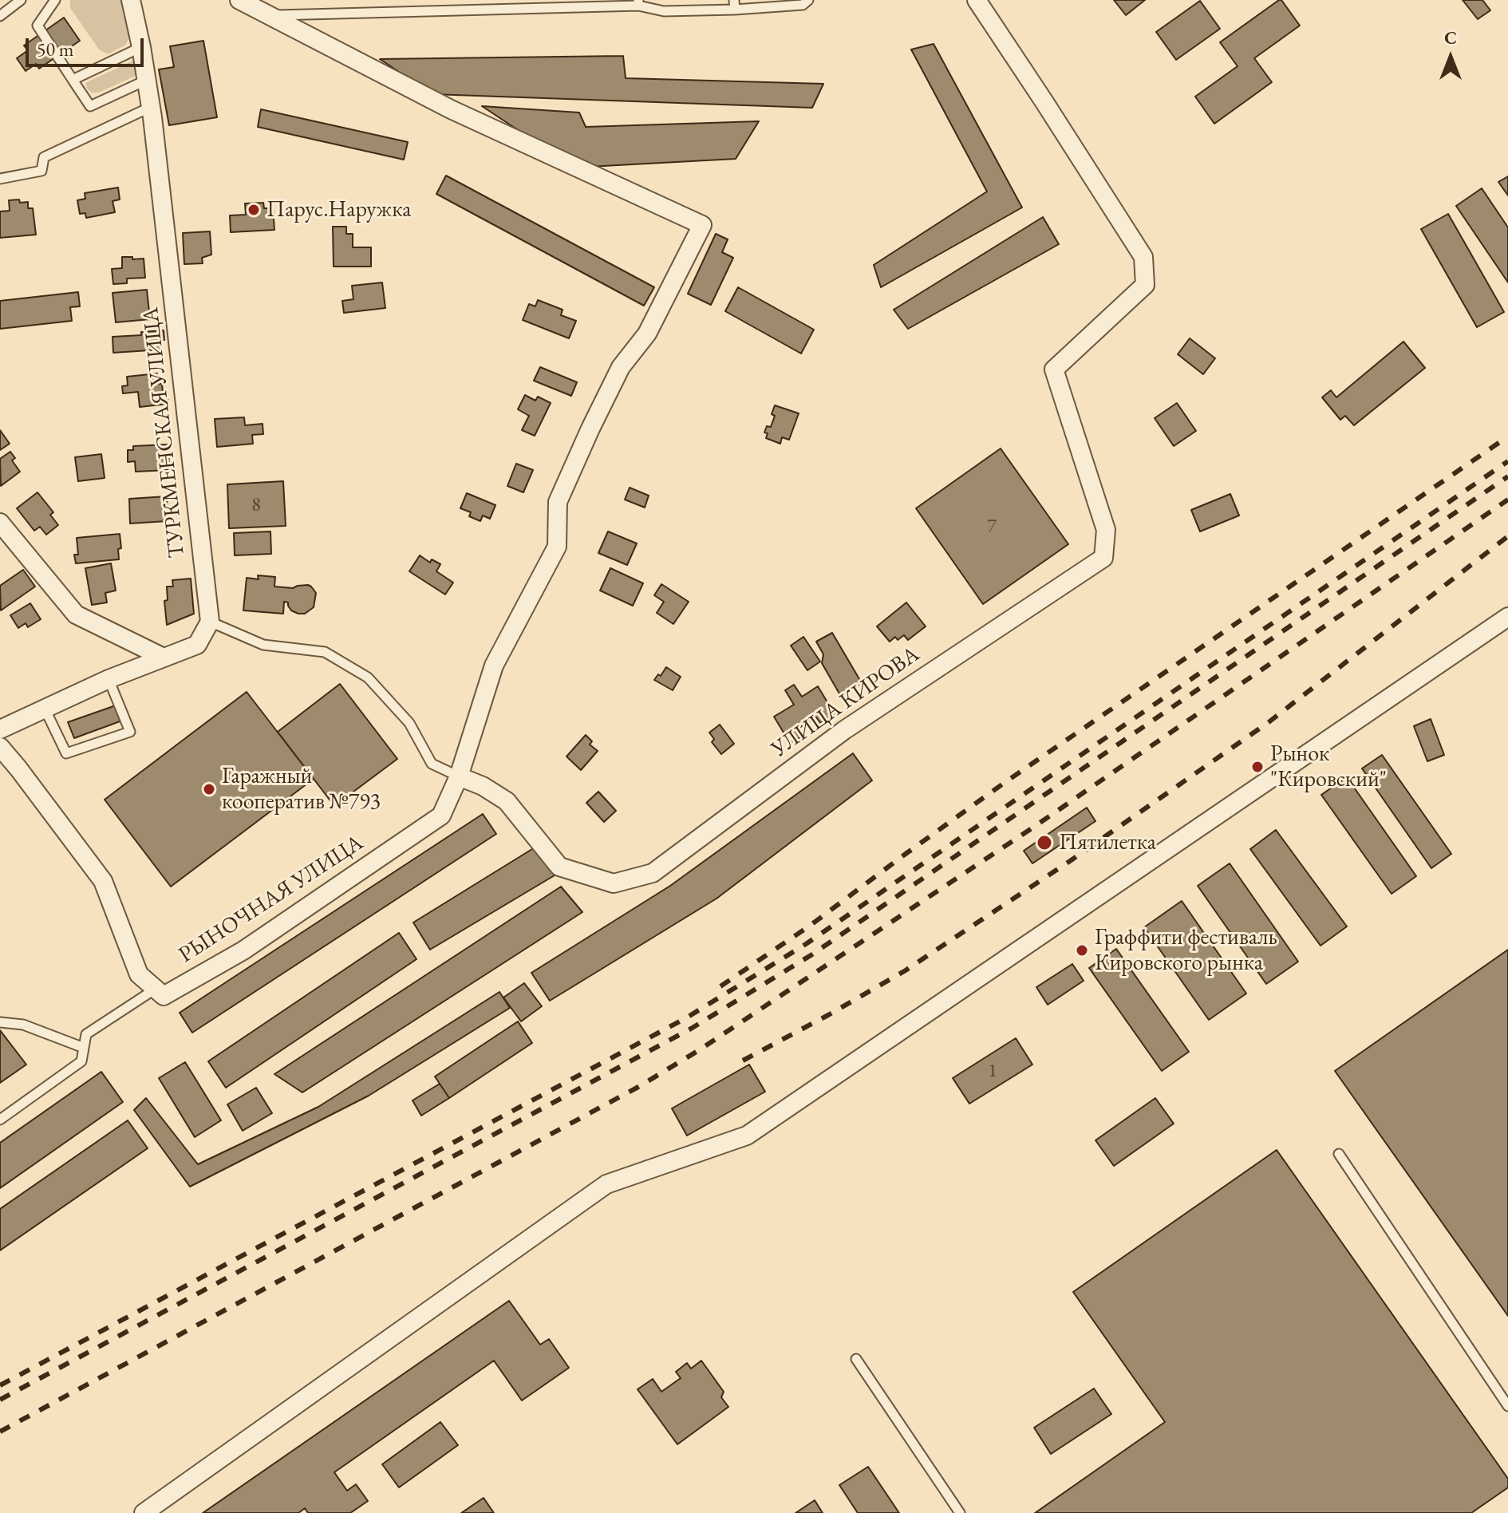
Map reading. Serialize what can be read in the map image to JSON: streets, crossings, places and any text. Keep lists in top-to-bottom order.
{
  "streets": {
    "street": ["ТУРКМЕНСКАЯ УЛИЦА", "УЛИЦА КИРОВА", "РЫНОЧНАЯ УЛИЦА"]
  },
  "crossings": [
    ["УЛИЦА КИРОВА", "РЫНОЧНАЯ УЛИЦА"]
  ],
  "places": [
    "Парус.Наружка",
    "Рынок \"Кировский\"",
    "Гаражный кооператив №793",
    "Пятилетка",
    "Граффити фестиваль Кировского рынка"
  ],
  "house_numbers": ["8", "7", "1"],
  "scale_bar": "50 m",
  "north": "top"
}
